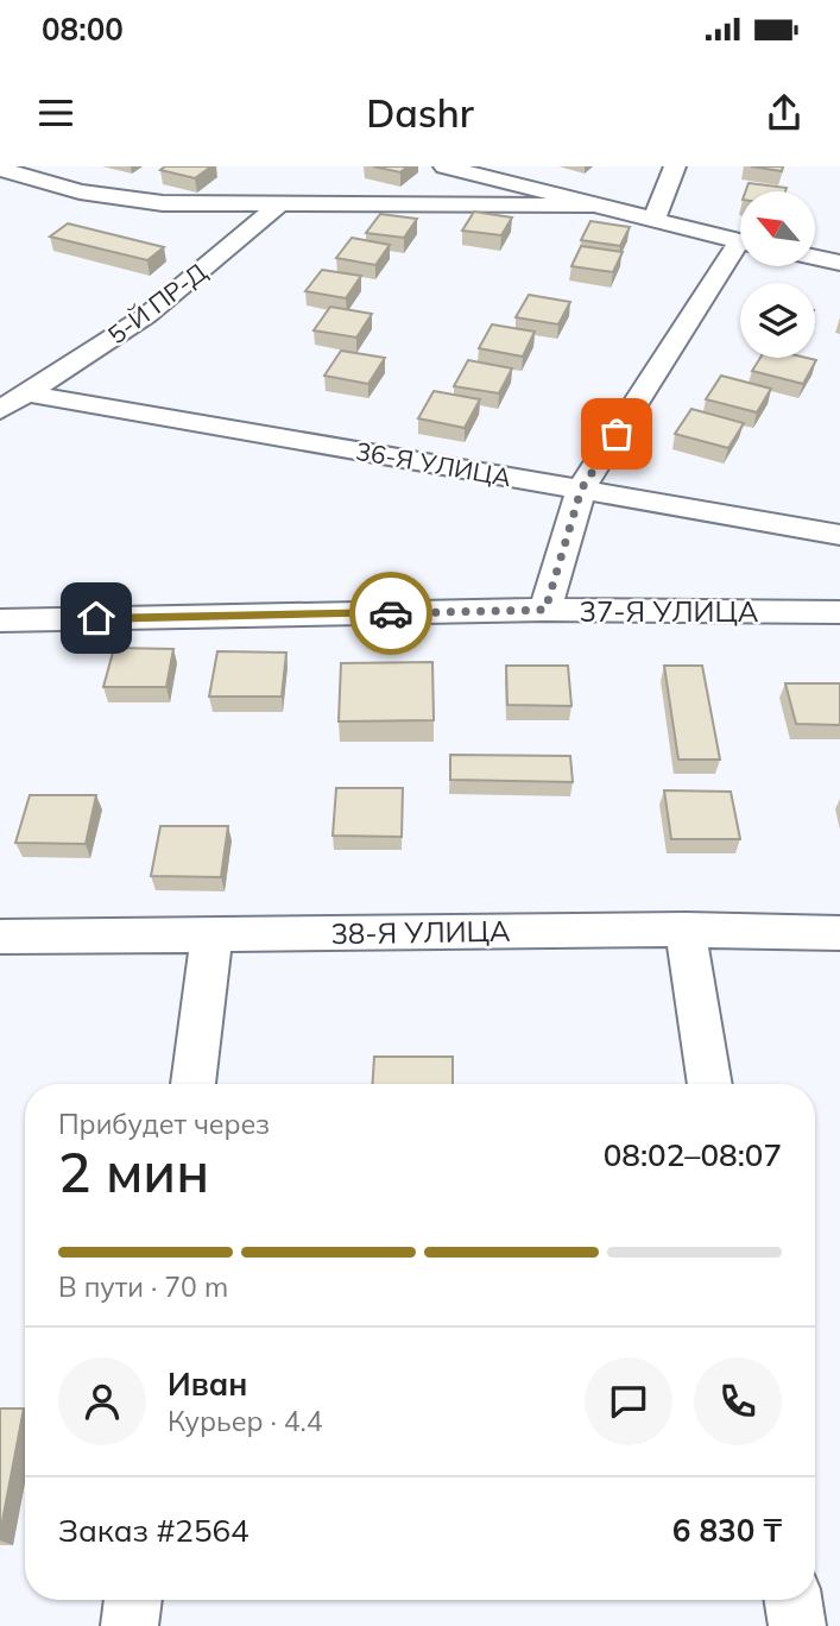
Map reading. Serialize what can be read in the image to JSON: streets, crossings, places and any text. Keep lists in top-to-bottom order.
{
  "streets": {
    "street": [
      "5-Й ПР-Д",
      "36-Я УЛИЦА",
      "37-Я УЛИЦА",
      "38-Я УЛИЦА"
    ]
  },
  "crossings": [
    ["5-Й ПР-Д", "36-Я УЛИЦА"]
  ],
  "north": "top left",
  "page": {
    "status": "08:00",
    "header": "Dashr",
    "heading": ["2 мин", "Прибудет через", "08:02–08:07"],
    "panel": [
      "Иван",
      "Курьер · 4.4",
      "Заказ #2564",
      "6 830 ₸"
    ],
    "bar": "В пути · 70 m"
  }
}
